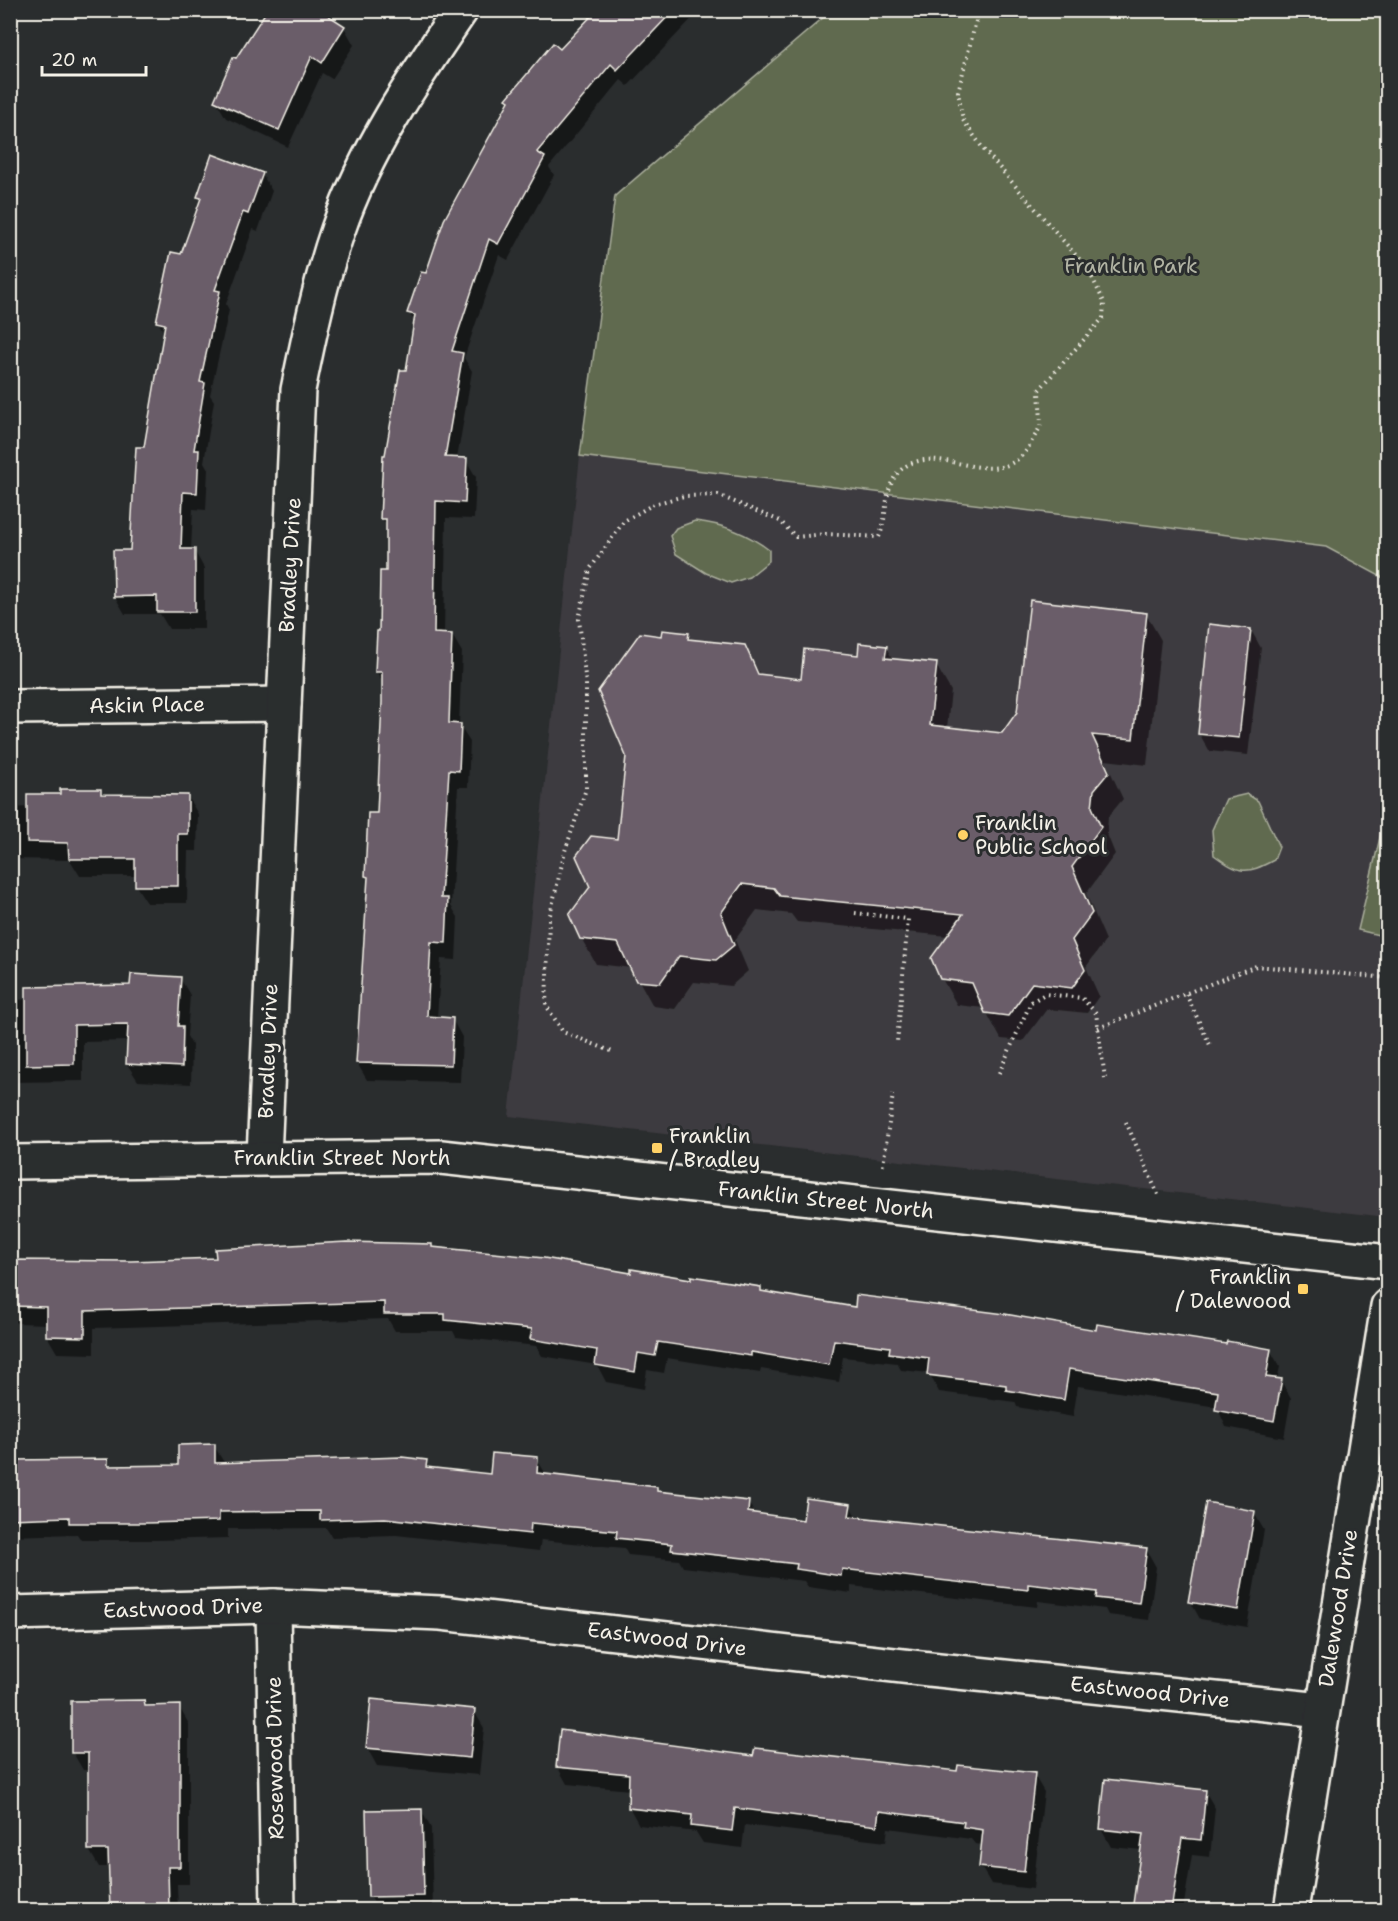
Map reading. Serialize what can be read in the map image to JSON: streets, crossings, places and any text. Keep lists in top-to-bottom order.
{
  "streets": {
    "street": [
      "Bradley Drive",
      "Askin Place",
      "Franklin Street North",
      "Eastwood Drive",
      "Dalewood Drive",
      "Rosewood Drive"
    ]
  },
  "crossings": [
    ["Bradley Drive", "Askin Place"],
    ["Bradley Drive", "Franklin Street North"],
    ["Eastwood Drive", "Dalewood Drive"],
    ["Eastwood Drive", "Rosewood Drive"]
  ],
  "parks": ["Franklin Park"],
  "places": {
    "other": ["Franklin Public School"],
    "transit": ["Franklin / Bradley", "Franklin / Dalewood"]
  },
  "scale_bar": "20 m"
}
